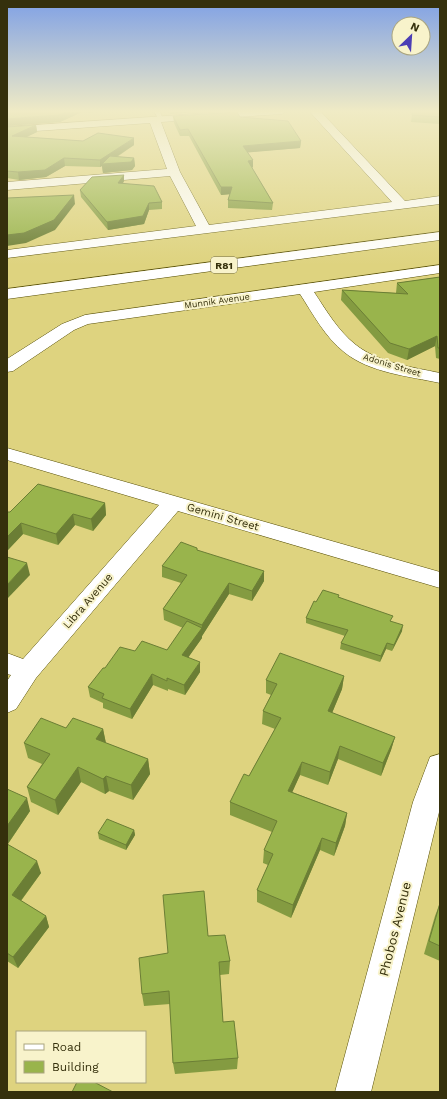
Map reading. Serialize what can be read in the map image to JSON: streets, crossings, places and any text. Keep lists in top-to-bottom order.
{
  "streets": {
    "street": [
      "R81",
      "Munnik Avenue",
      "Adonis Street",
      "Gemini Street",
      "Libra Avenue",
      "Phobos Avenue"
    ]
  },
  "crossings": [
    ["Munnik Avenue", "Adonis Street"],
    ["Gemini Street", "Libra Avenue"]
  ],
  "legend": ["Road", "Building"],
  "north": "top right"
}
